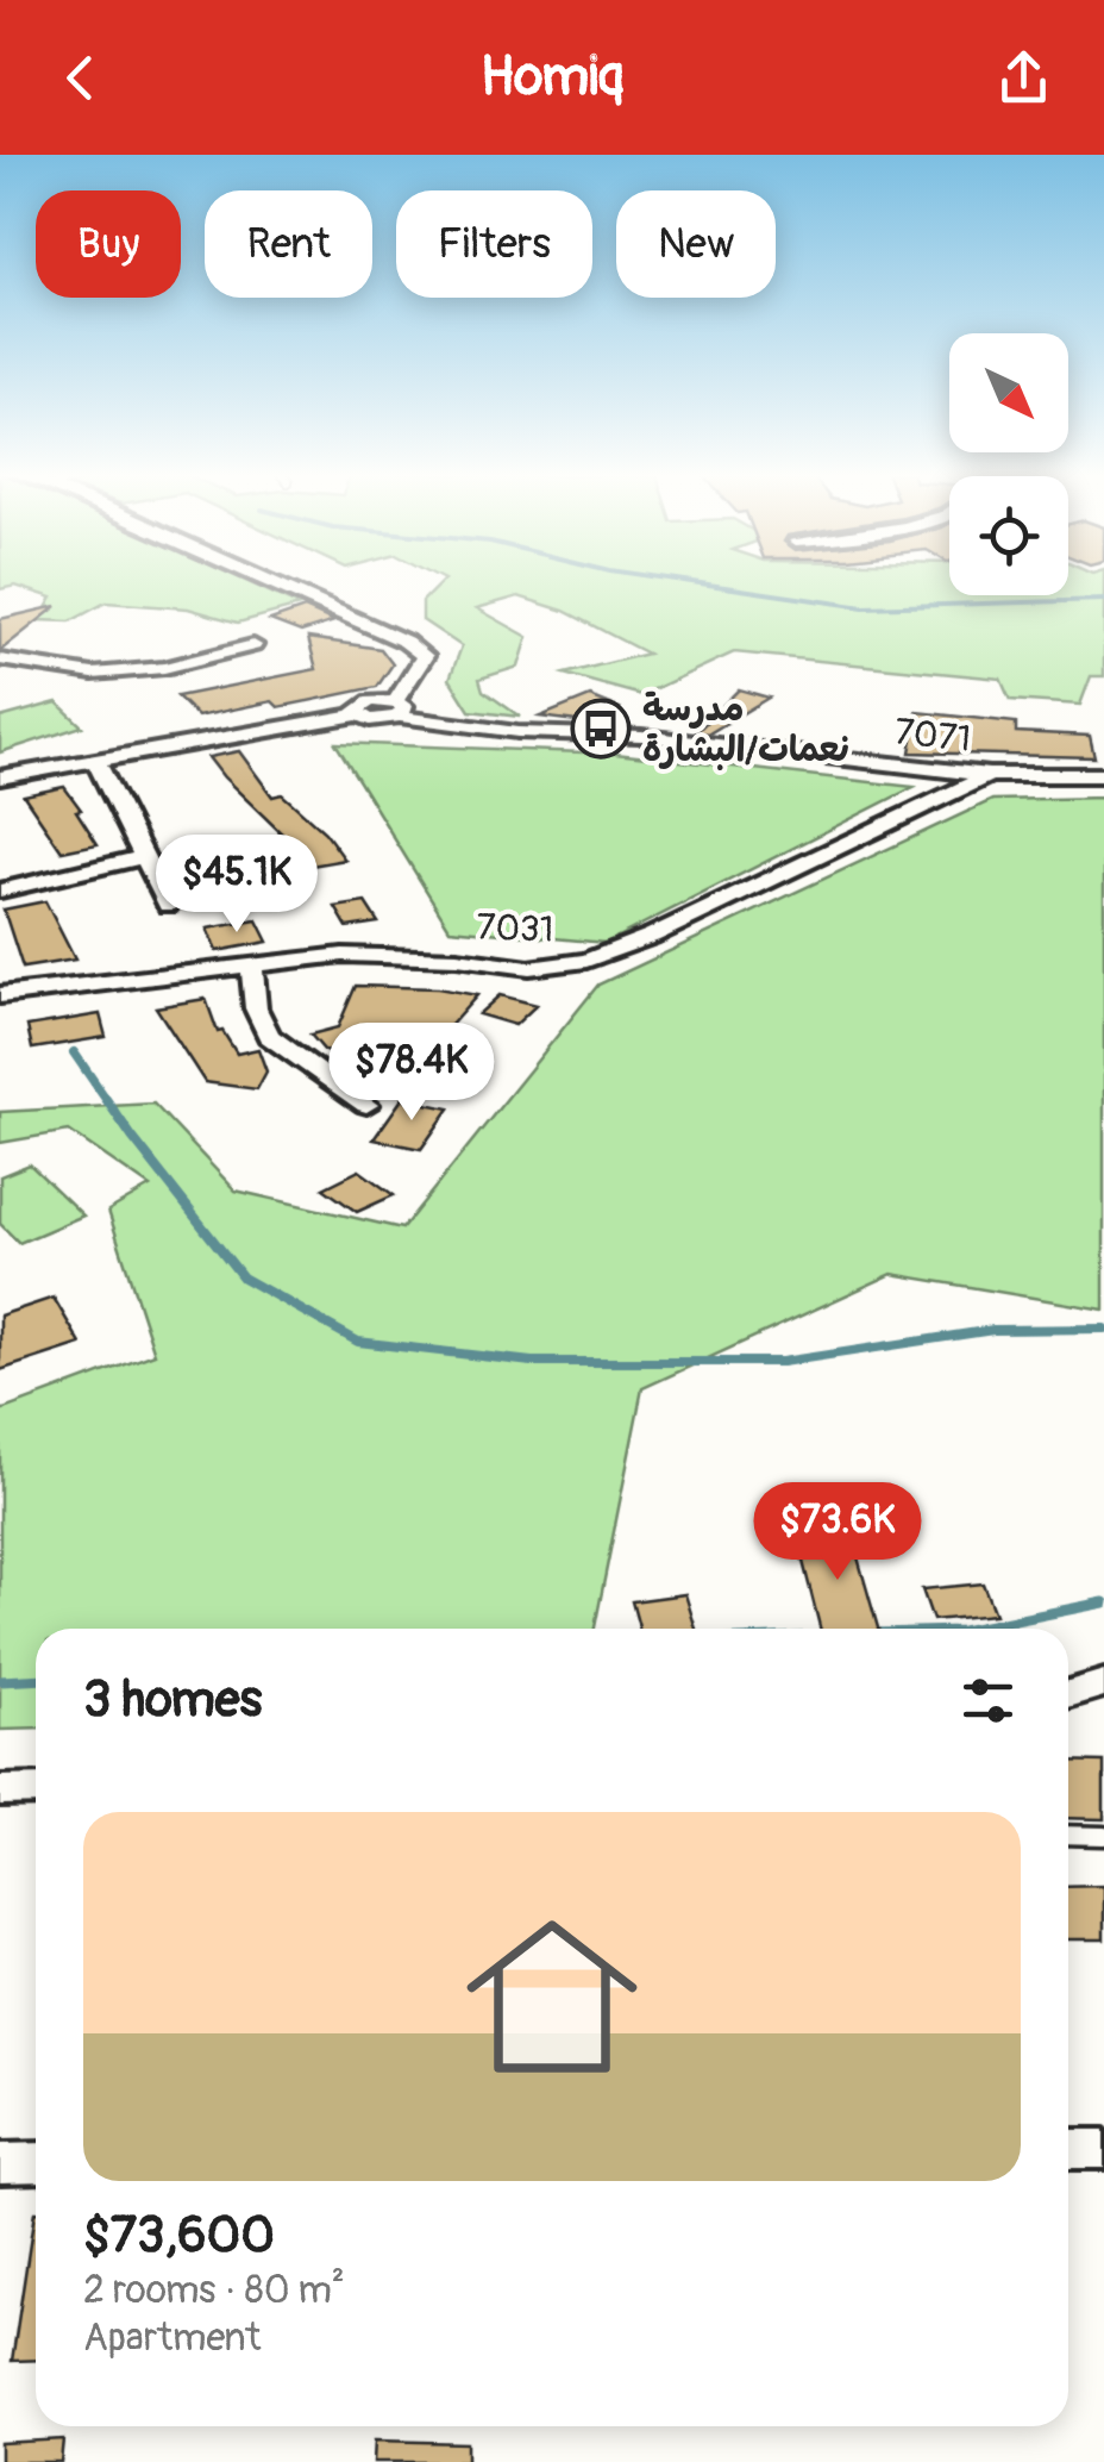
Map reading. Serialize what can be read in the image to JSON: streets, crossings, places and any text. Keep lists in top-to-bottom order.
{
  "streets": {
    "street": ["7071", "7031"]
  },
  "crossings": [
    ["7071", "7031"]
  ],
  "places": {
    "bus stop": ["مدرسة نعمات/البشارة"]
  },
  "north": "bottom right",
  "page": {
    "header": "Homiq",
    "chip": [
      "Buy",
      "Rent",
      "Filters",
      "New"
    ],
    "price": ["$45.1K", "$78.4K", "$73.6K"],
    "heading": "3 homes",
    "list": [
      {
        "name": "$73,600",
        "note": "2 rooms · 80 m² · Apartment"
      }
    ]
  }
}
